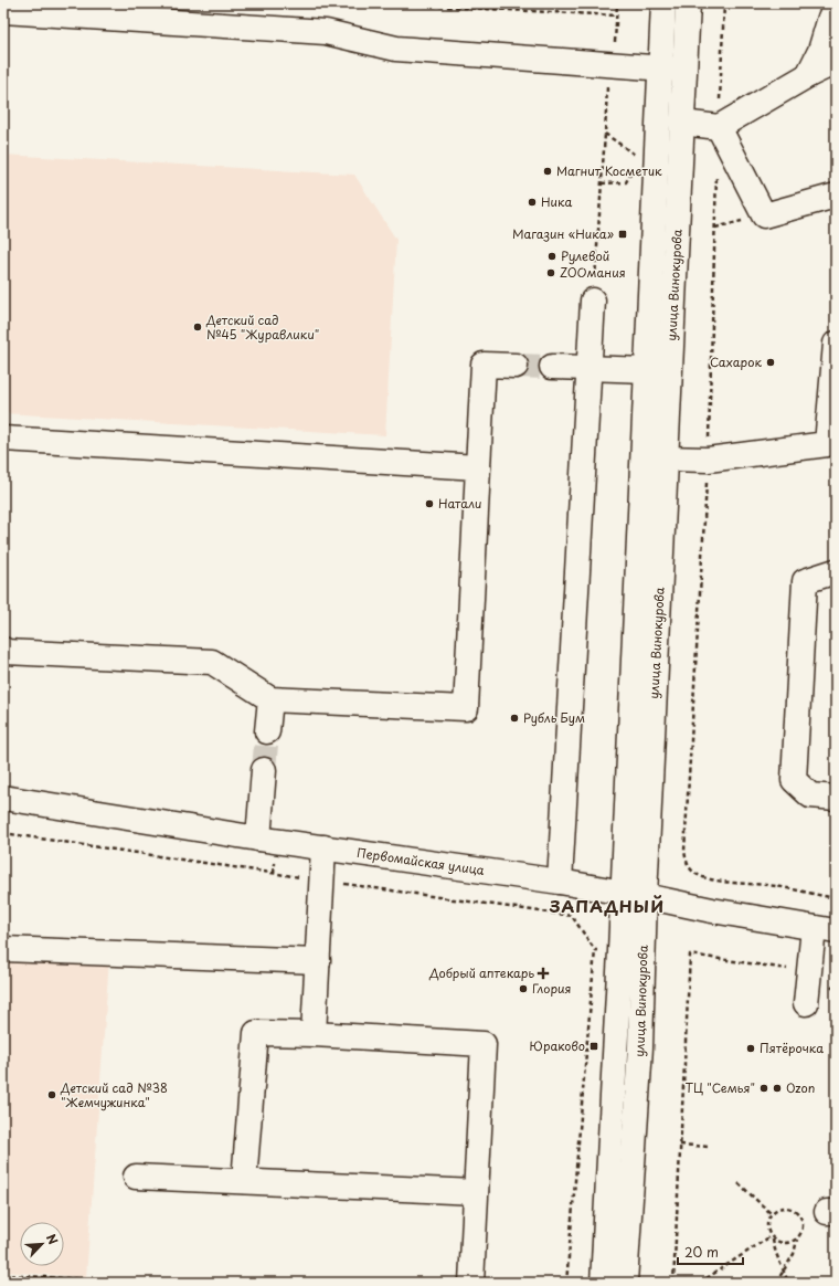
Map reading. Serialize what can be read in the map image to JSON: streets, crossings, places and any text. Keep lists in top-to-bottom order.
{
  "streets": {
    "main road": ["улица Винокурова", "Первомайская улица"]
  },
  "crossings": [
    ["улица Винокурова", "Первомайская улица"]
  ],
  "districts": ["ЗАПАДНЫЙ"],
  "places": {
    "other": [
      "Магнит Косметик",
      "Ника",
      "Рулевой",
      "ZOOмания",
      "Детский сад №45 \"Журавлики\"",
      "Сахарок",
      "Натали",
      "Рубль Бум",
      "Глория",
      "Пятёрочка",
      "ТЦ \"Семья\"",
      "Ozon",
      "Детский сад №38 \"Жемчужинка\""
    ],
    "transit": ["Магазин «Ника»", "Юраково"],
    "health": ["Добрый аптекарь"]
  },
  "scale_bar": "20 m",
  "north": "top right"
}
